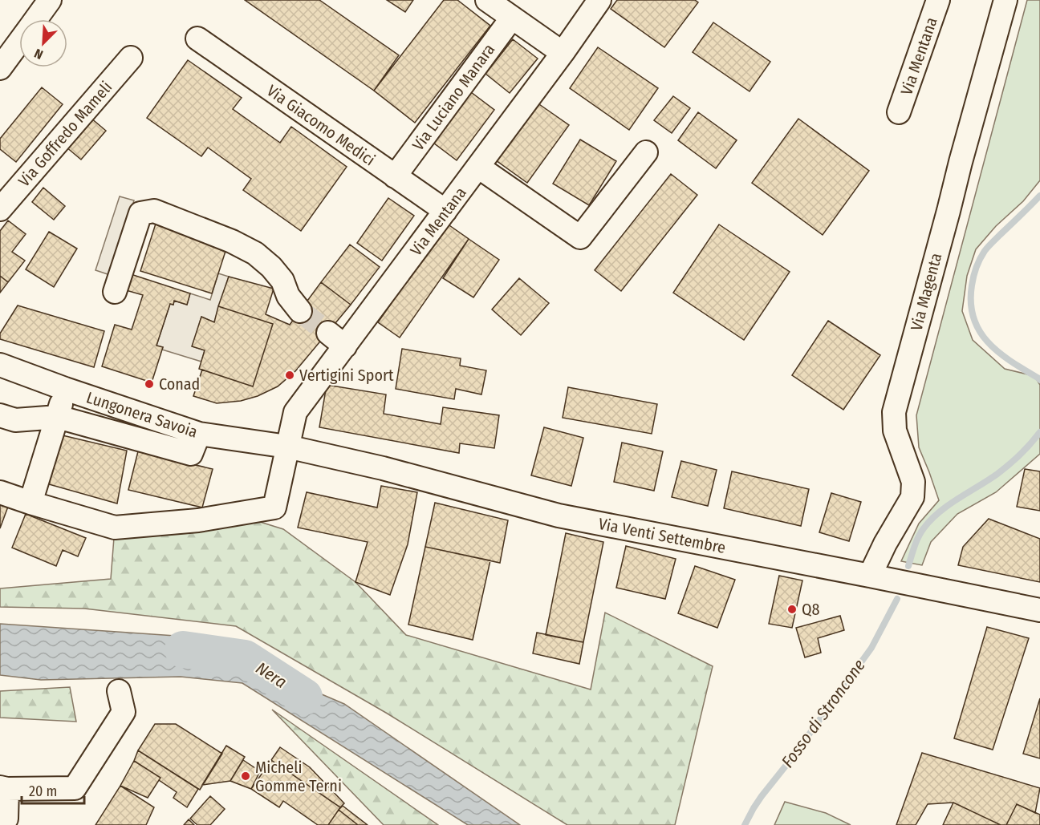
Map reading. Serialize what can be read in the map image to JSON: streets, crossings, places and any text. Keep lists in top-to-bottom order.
{
  "streets": {
    "street": [
      "Via Mentana",
      "Via Luciano Manara",
      "Via Giacomo Medici",
      "Via Goffredo Mameli",
      "Via Magenta",
      "Lungonera Savoia",
      "Via Venti Settembre"
    ]
  },
  "crossings": [
    ["Via Mentana", "Via Giacomo Medici"],
    ["Via Mentana", "Lungonera Savoia"],
    ["Via Mentana", "Via Venti Settembre"],
    ["Via Luciano Manara", "Via Giacomo Medici"],
    ["Via Magenta", "Via Venti Settembre"],
    ["Lungonera Savoia", "Via Venti Settembre"]
  ],
  "water": ["Nera", "Fosso di Stroncone"],
  "places": [
    "Vertigini Sport",
    "Conad",
    "Q8",
    "Micheli Gomme Terni"
  ],
  "scale_bar": "20 m",
  "north": "bottom left"
}
